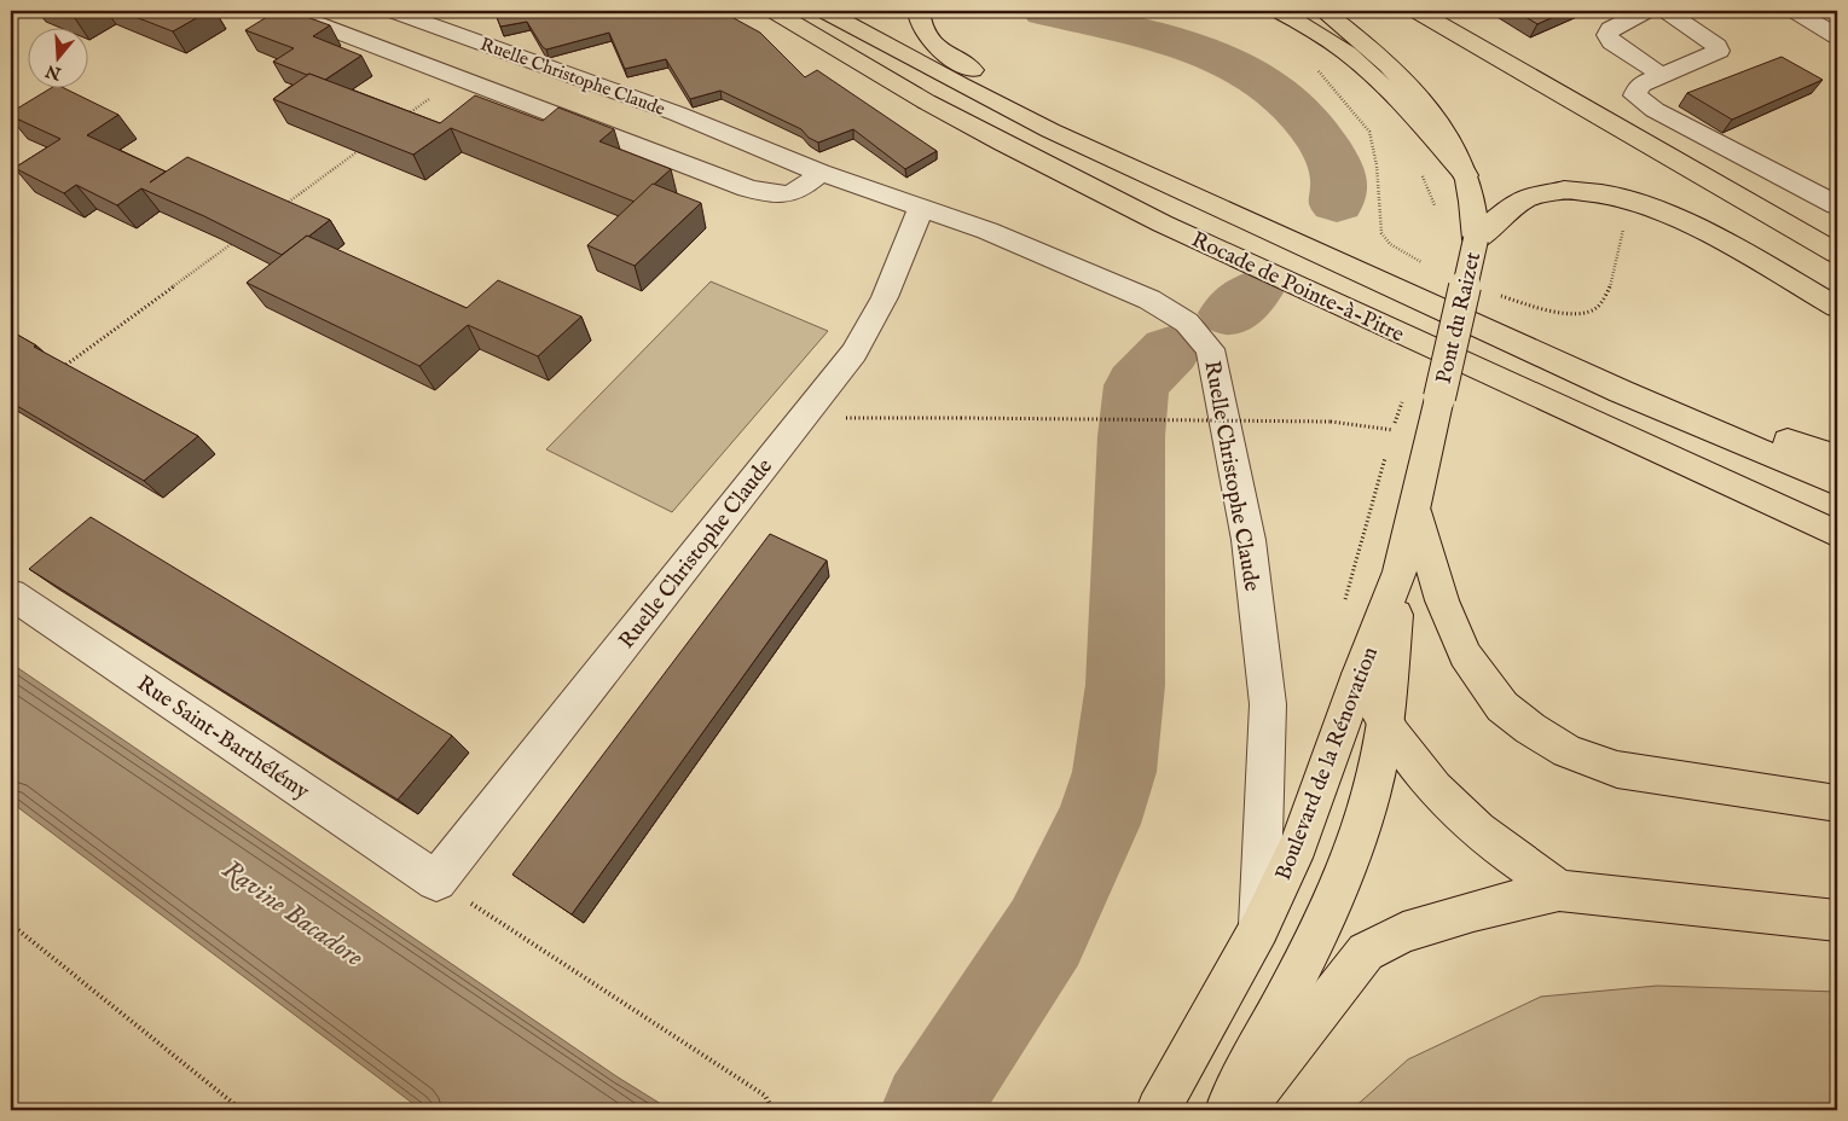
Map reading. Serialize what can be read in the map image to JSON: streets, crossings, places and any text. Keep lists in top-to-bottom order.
{
  "streets": {
    "main road": ["Rocade de Pointe-à-Pitre", "Pont du Raizet", "Boulevard de la Rénovation"],
    "street": ["Ruelle Christophe Claude", "Rue Saint-Barthélémy"]
  },
  "crossings": [
    ["Ruelle Christophe Claude", "Rue Saint-Barthélémy"],
    ["Ruelle Christophe Claude", "Boulevard de la Rénovation"],
    ["Pont du Raizet", "Boulevard de la Rénovation"]
  ],
  "water": ["Ravine Bacadore"],
  "north": "bottom"
}
